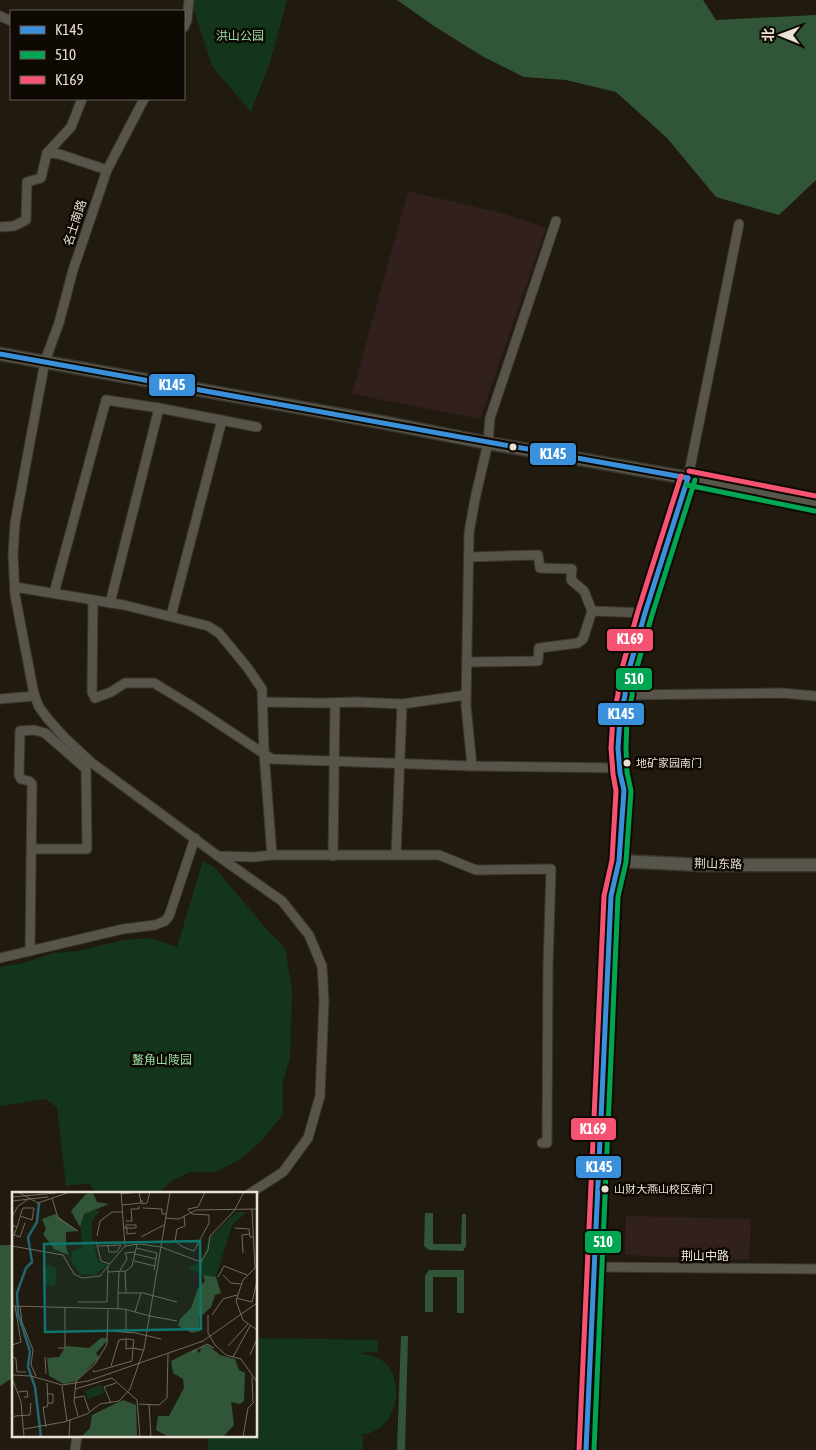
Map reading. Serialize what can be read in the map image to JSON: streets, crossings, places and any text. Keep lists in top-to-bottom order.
{
  "streets": {
    "main road": ["荆山东路"],
    "street": ["名士南路", "荆山中路"]
  },
  "parks": ["洪山公园", "鳌角山陵园"],
  "places": ["地矿家园南门", "山财大燕山校区南门"],
  "lines": ["transit line K145", "transit line K169", "transit line 510"],
  "legend": ["K145", "510", "K169"],
  "north": "left"
}
